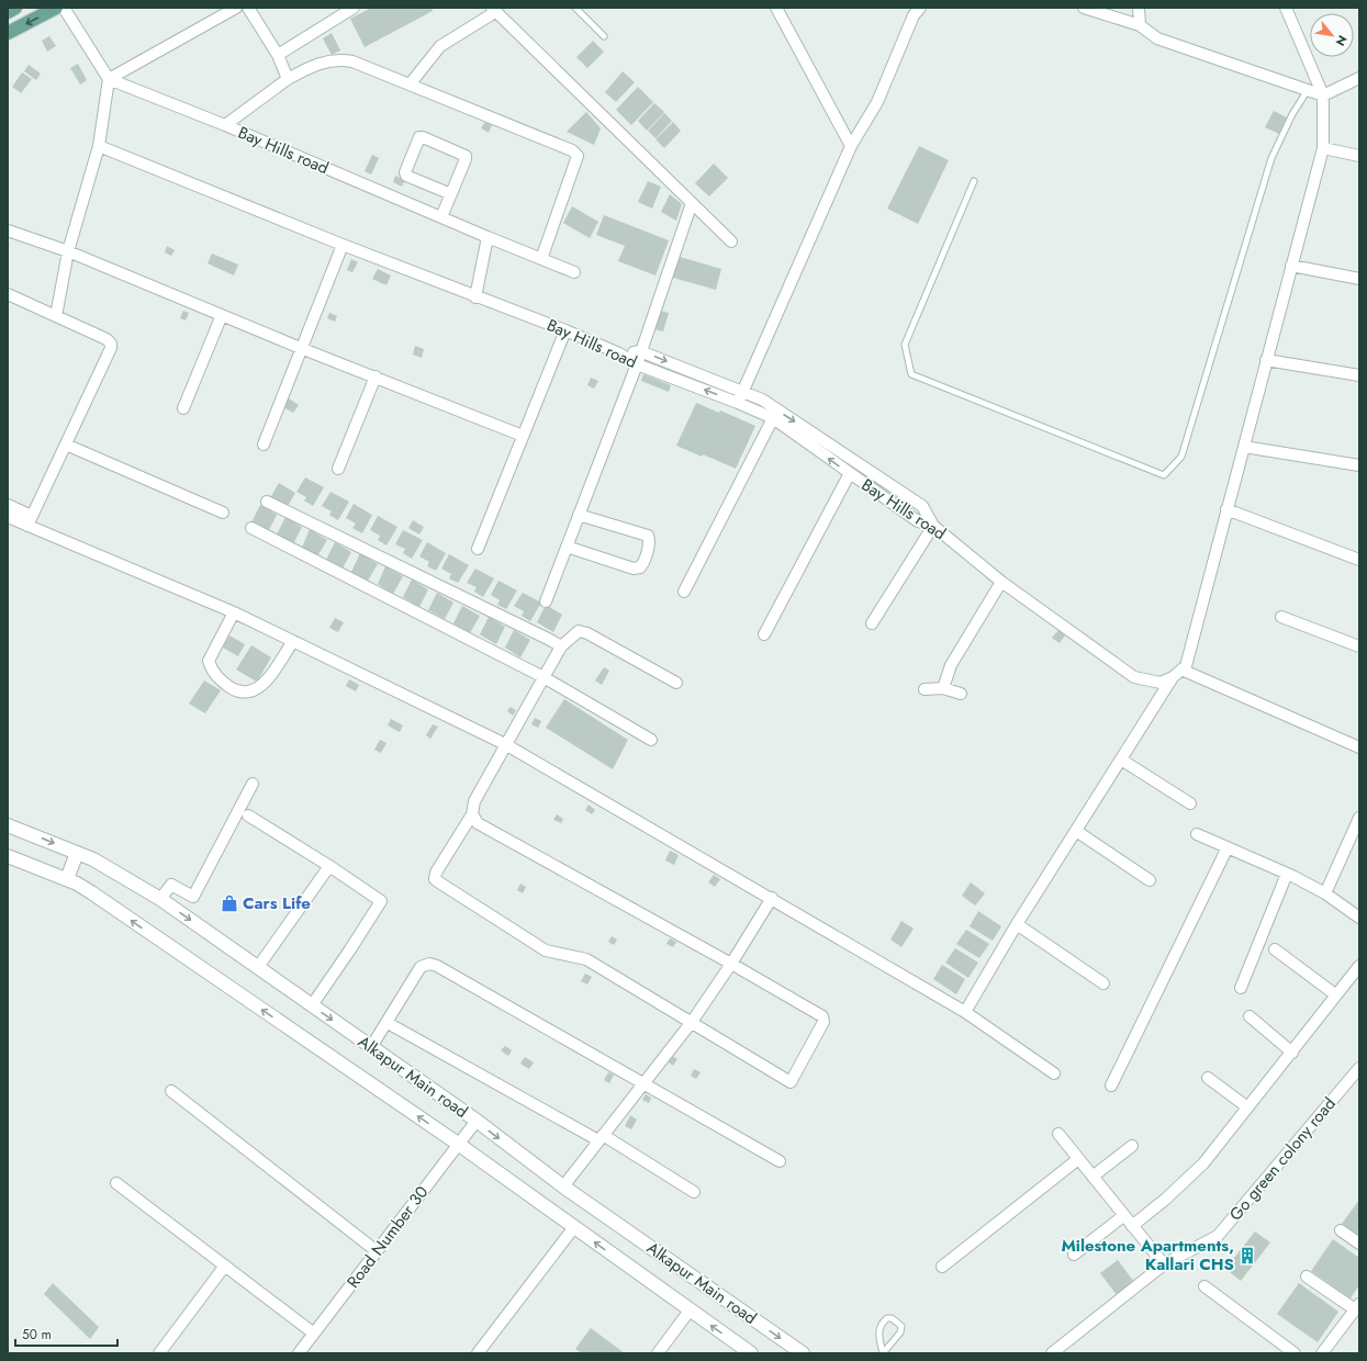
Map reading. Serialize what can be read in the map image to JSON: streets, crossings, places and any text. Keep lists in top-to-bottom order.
{
  "streets": {
    "street": [
      "Bay Hills road",
      "Alkapur Main road",
      "Go green colony road",
      "Road Number 30"
    ]
  },
  "crossings": [
    ["Alkapur Main road", "Road Number 30"]
  ],
  "places": {
    "shop": ["Cars Life"],
    "building": ["Milestone Apartments, Kallari CHS"]
  },
  "scale_bar": "50 m",
  "north": "bottom right"
}
